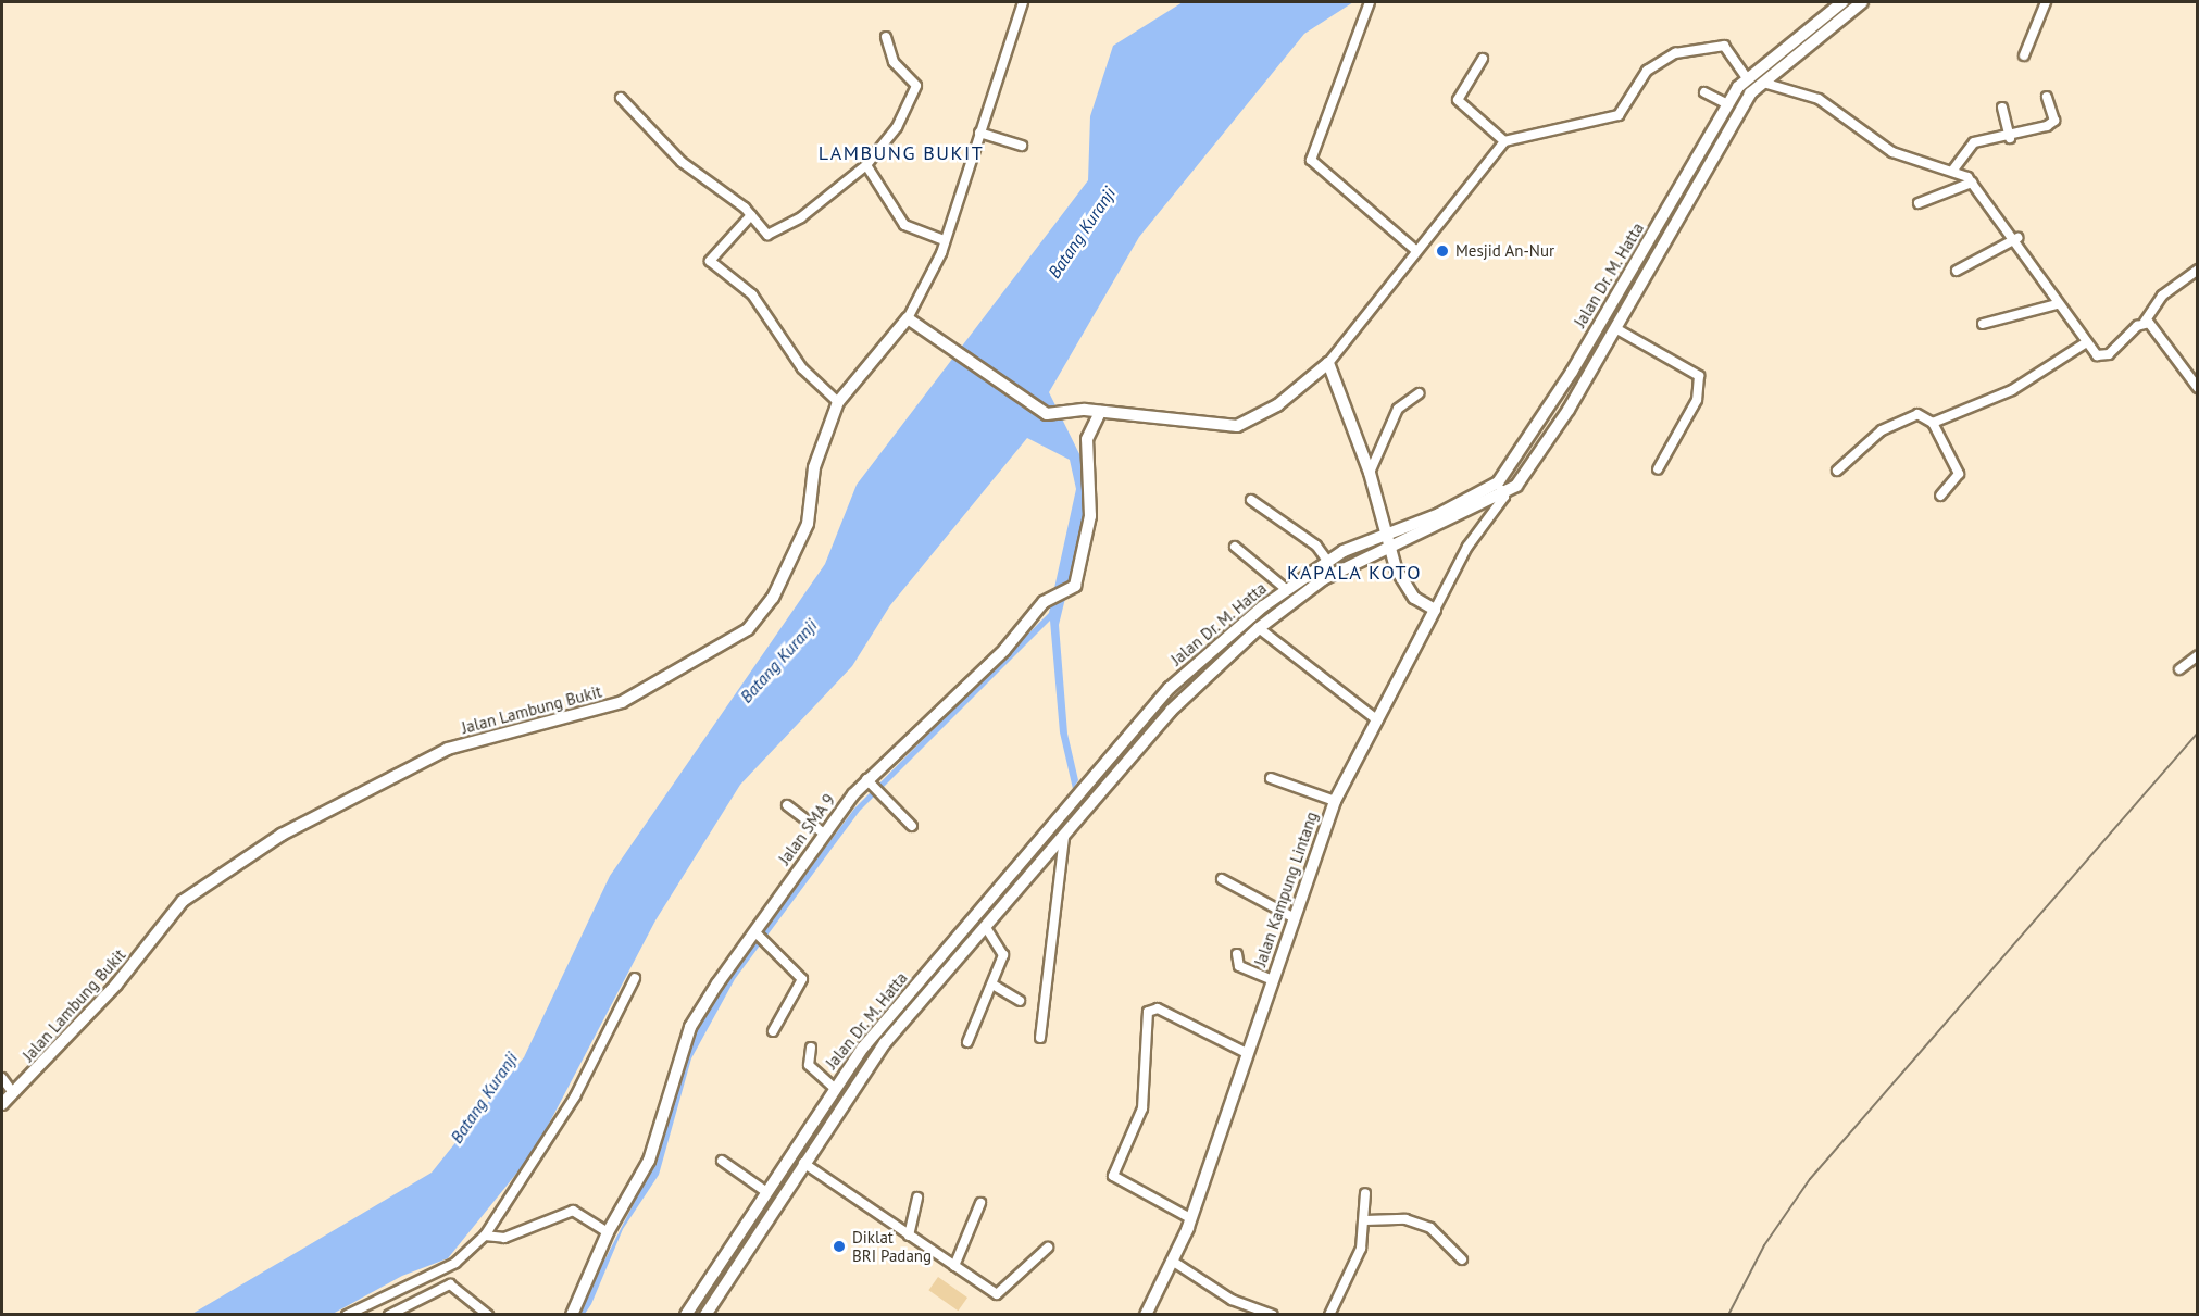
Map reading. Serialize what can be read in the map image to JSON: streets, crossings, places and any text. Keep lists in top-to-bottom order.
{
  "streets": {
    "street": [
      "Jalan Dr. M. Hatta",
      "Jalan Lambung Bukit",
      "Jalan SMA 9",
      "Jalan Kampung Lintang"
    ]
  },
  "crossings": [
    ["Jalan Dr. M. Hatta", "Jalan Kampung Lintang"]
  ],
  "districts": ["LAMBUNG BUKIT", "KAPALA KOTO"],
  "water": ["Batang Kuranji"],
  "places": ["Mesjid An-Nur", "Diklat BRI Padang"]
}
